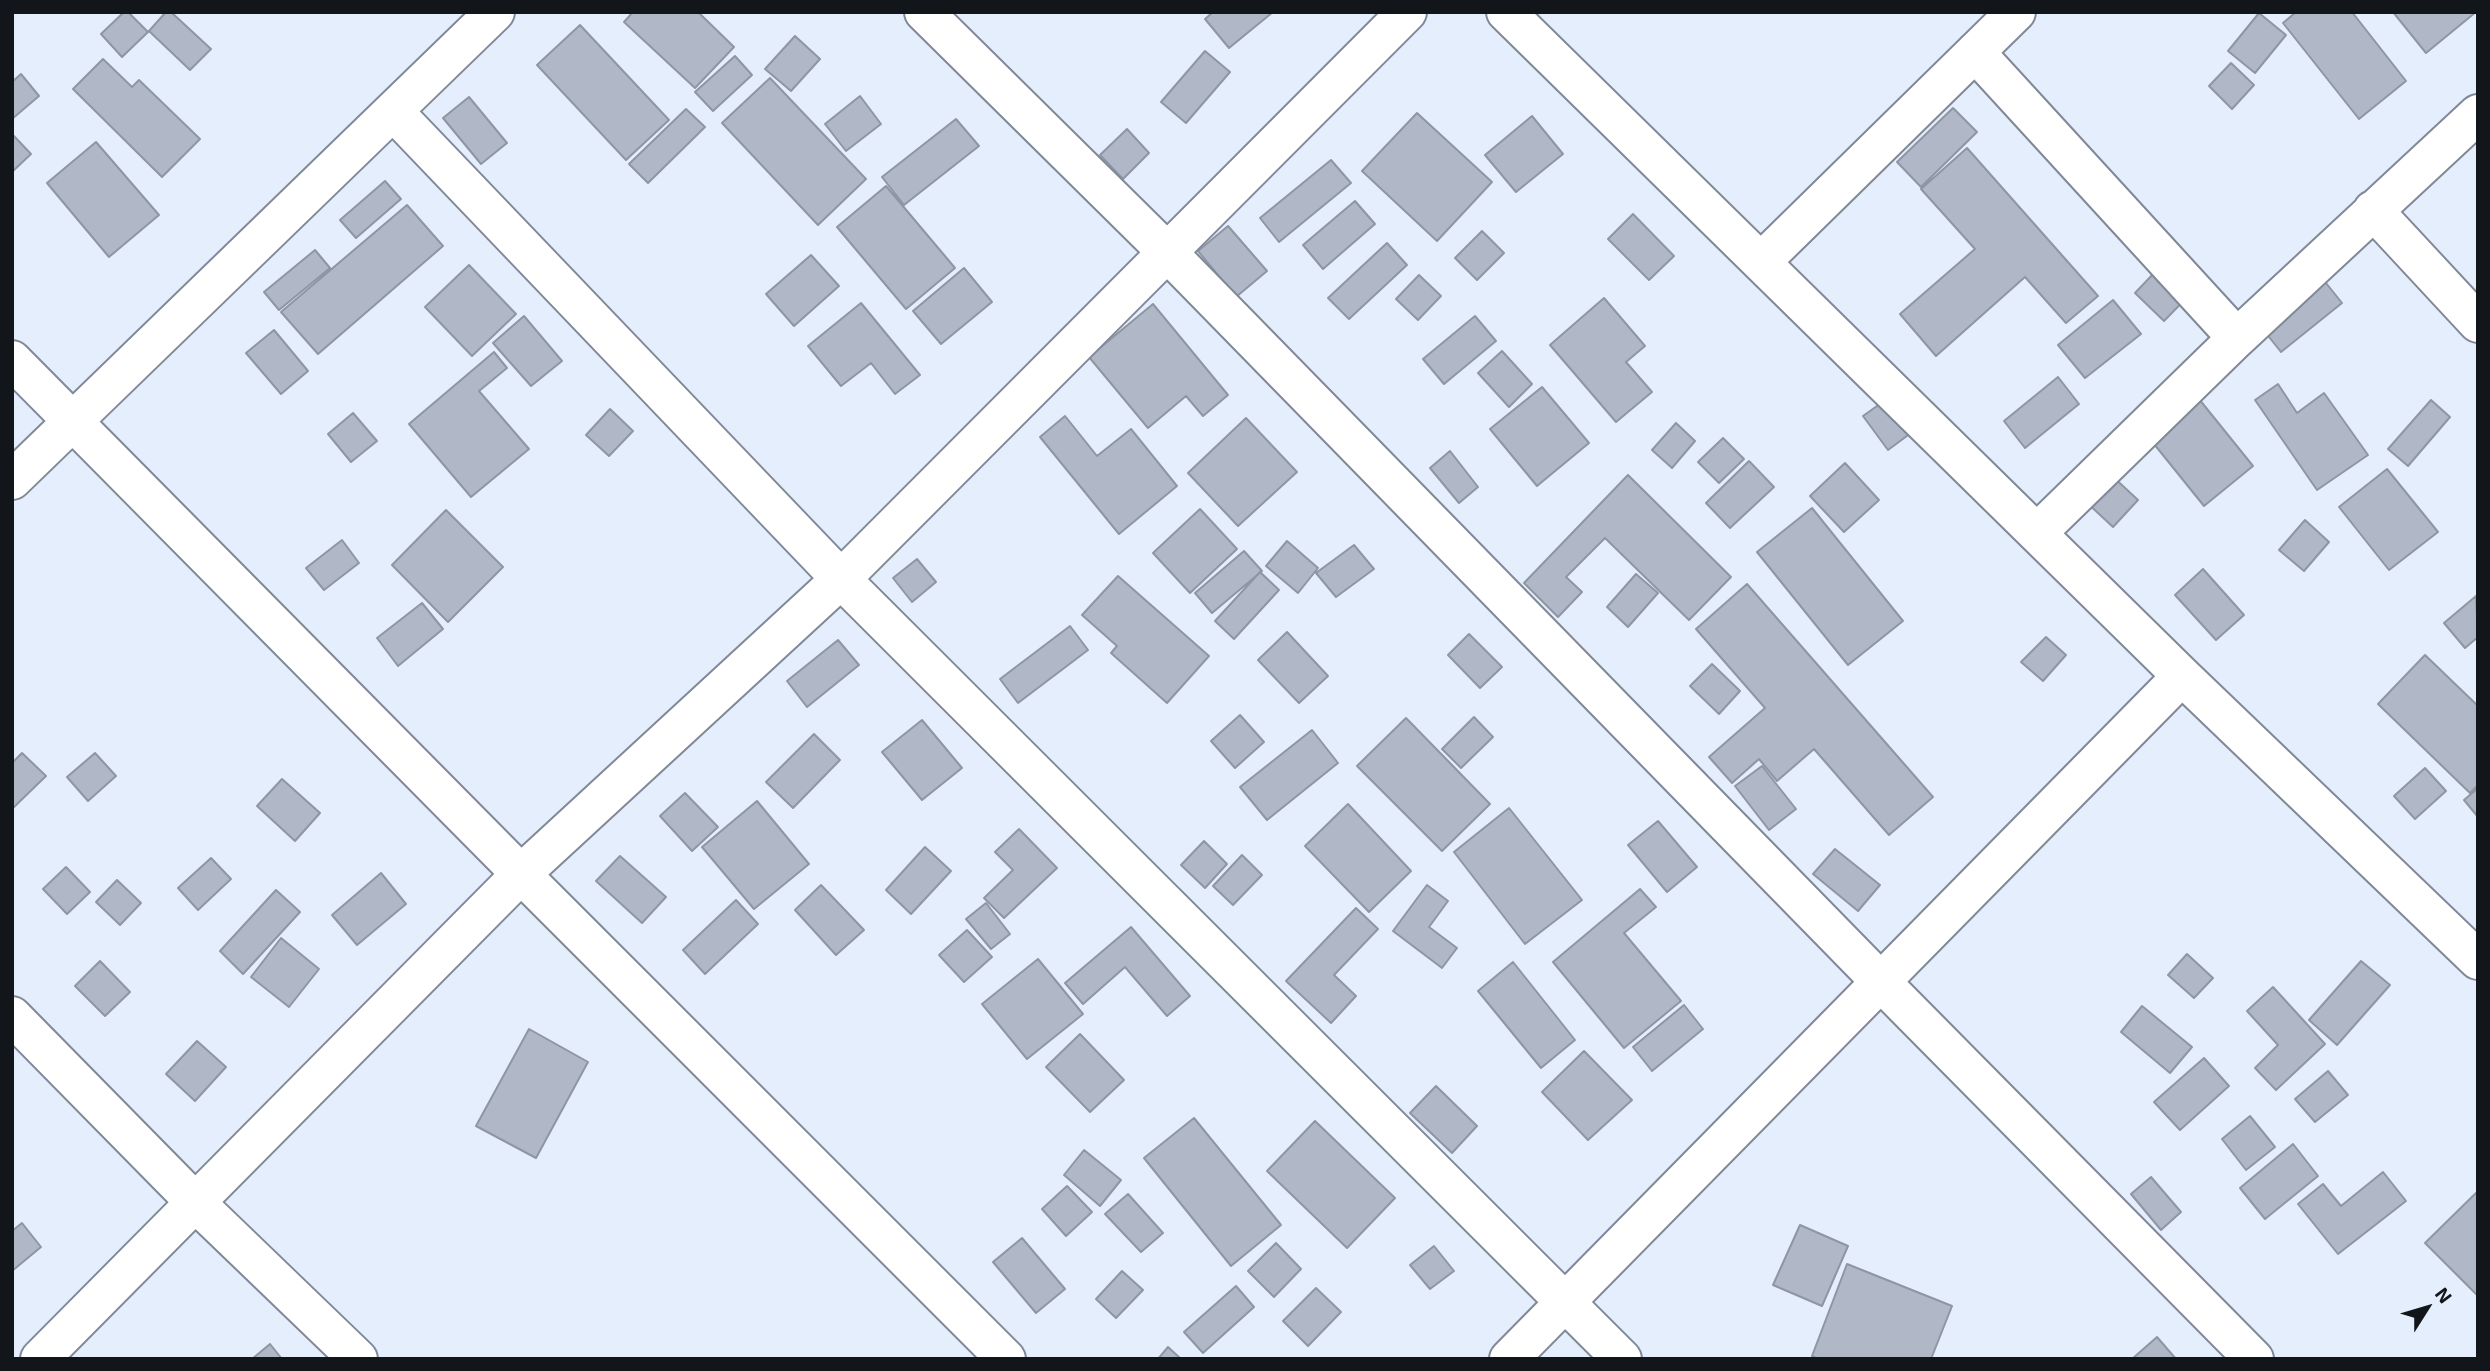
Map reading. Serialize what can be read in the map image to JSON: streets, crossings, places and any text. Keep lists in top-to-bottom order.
{
  "north": "top right"
}
